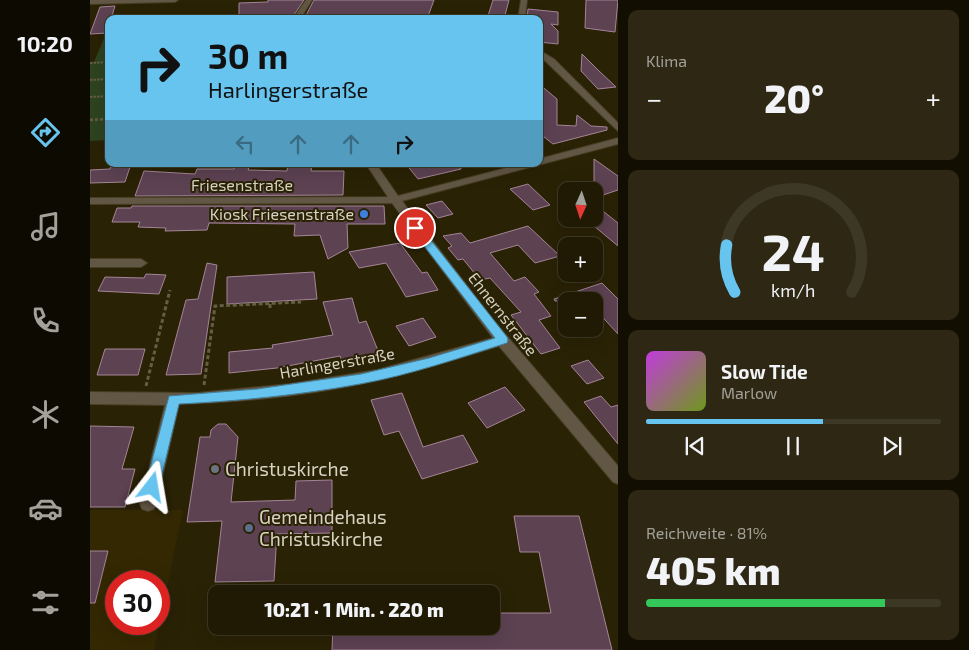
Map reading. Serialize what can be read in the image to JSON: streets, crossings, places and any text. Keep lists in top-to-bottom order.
{
  "streets": {
    "street": ["Friesenstraße", "Ehnernstraße", "Harlingerstraße"]
  },
  "crossings": [
    ["Friesenstraße", "Ehnernstraße"],
    ["Ehnernstraße", "Harlingerstraße"]
  ],
  "places": ["Kiosk Friesenstraße", "Christuskirche", "Gemeindehaus Christuskirche"],
  "north": "bottom",
  "page": {
    "tabs": "10:20",
    "tile": [
      "Klima",
      ["Reichweite · 81%", "405 km"]
    ],
    "turn": ["30 m", "Harlingerstraße"],
    "heat": ["−", "20°", "+"],
    "map_buttons": ["+", "−"],
    "song": ["Slow Tide", "Marlow"],
    "limit": "30",
    "trip": "10:21 · 1 Min. · 220 m",
    "gauge": ["24", "km/h"]
  }
}
